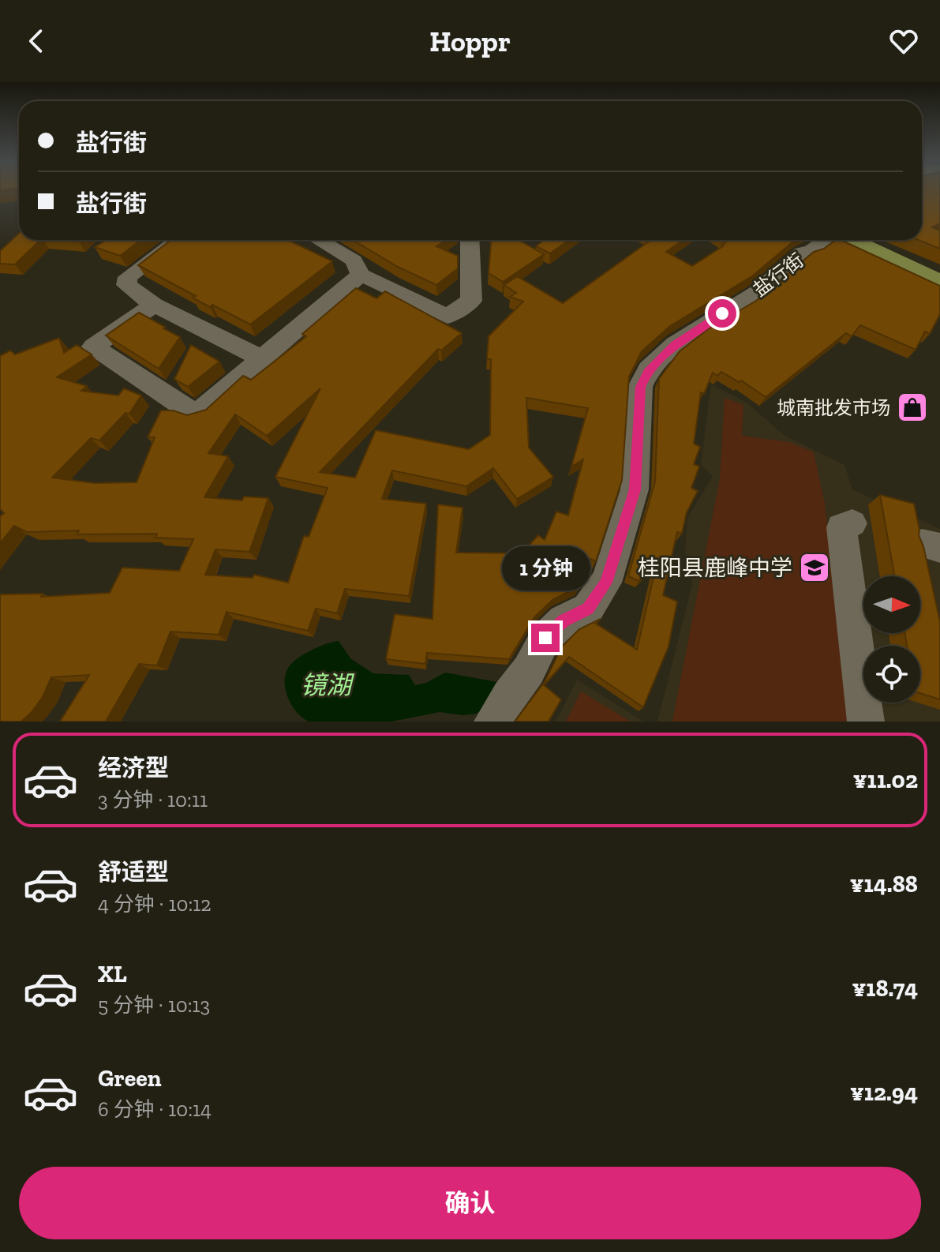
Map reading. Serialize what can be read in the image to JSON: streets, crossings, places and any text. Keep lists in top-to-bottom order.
{
  "streets": {
    "lane": ["盐行街"]
  },
  "water": ["镜湖"],
  "places": {
    "shop": ["城南批发市场"],
    "school or university": ["桂阳县鹿峰中学"]
  },
  "north": "right",
  "page": {
    "header": "Hoppr",
    "banner": ["盐行街", "盐行街"],
    "bubble": "1 分钟",
    "list": [
      {
        "name": "经济型",
        "note": "3 分钟 · 10:11",
        "value": "¥11.02"
      },
      {
        "name": "舒适型",
        "note": "4 分钟 · 10:12",
        "value": "¥14.88"
      },
      {
        "name": "XL",
        "note": "5 分钟 · 10:13",
        "value": "¥18.74"
      },
      {
        "name": "Green",
        "note": "6 分钟 · 10:14",
        "value": "¥12.94"
      }
    ],
    "buttons": "确认"
  }
}
